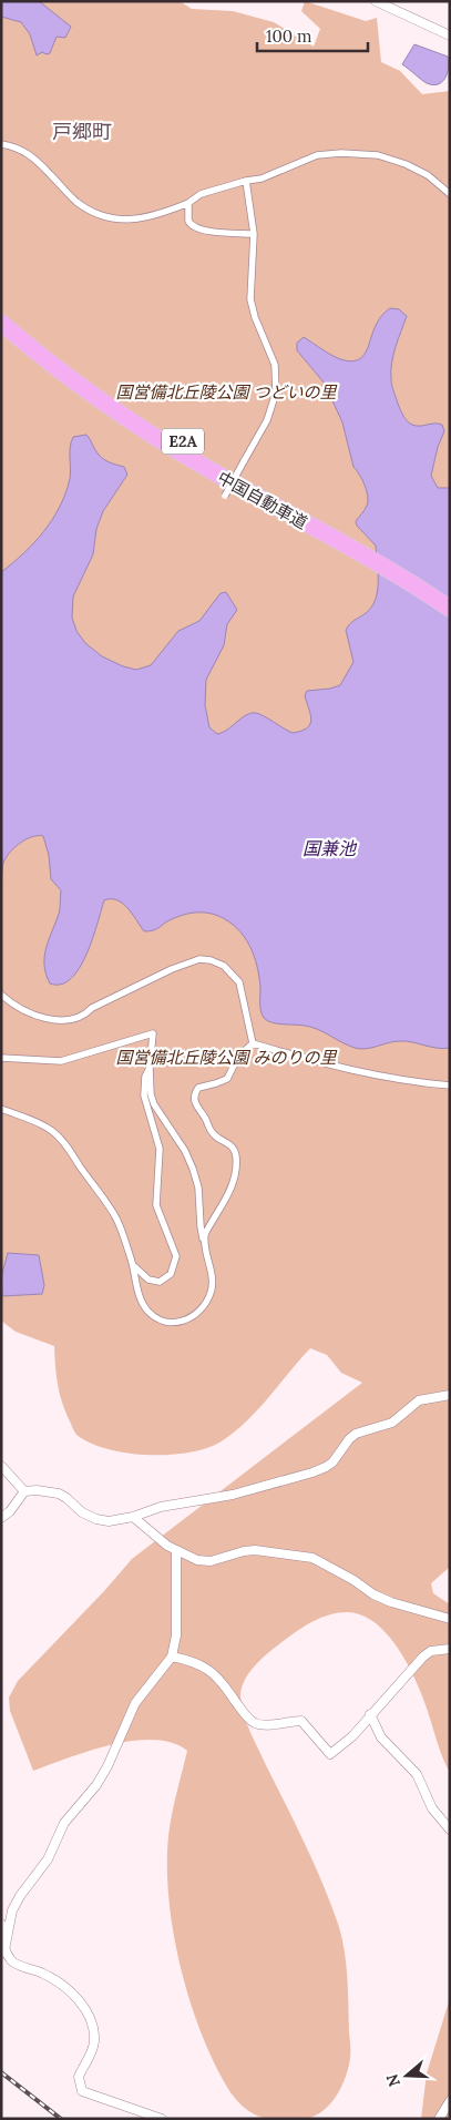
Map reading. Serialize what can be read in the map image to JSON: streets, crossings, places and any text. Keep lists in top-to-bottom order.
{
  "streets": {
    "highway": ["E2A", "中国自動車道"]
  },
  "districts": ["戸郷町"],
  "water": ["国兼池"],
  "parks": ["国営備北丘陵公園 つどいの里", "国営備北丘陵公園 みのりの里"],
  "scale_bar": "100 m",
  "north": "left"
}
